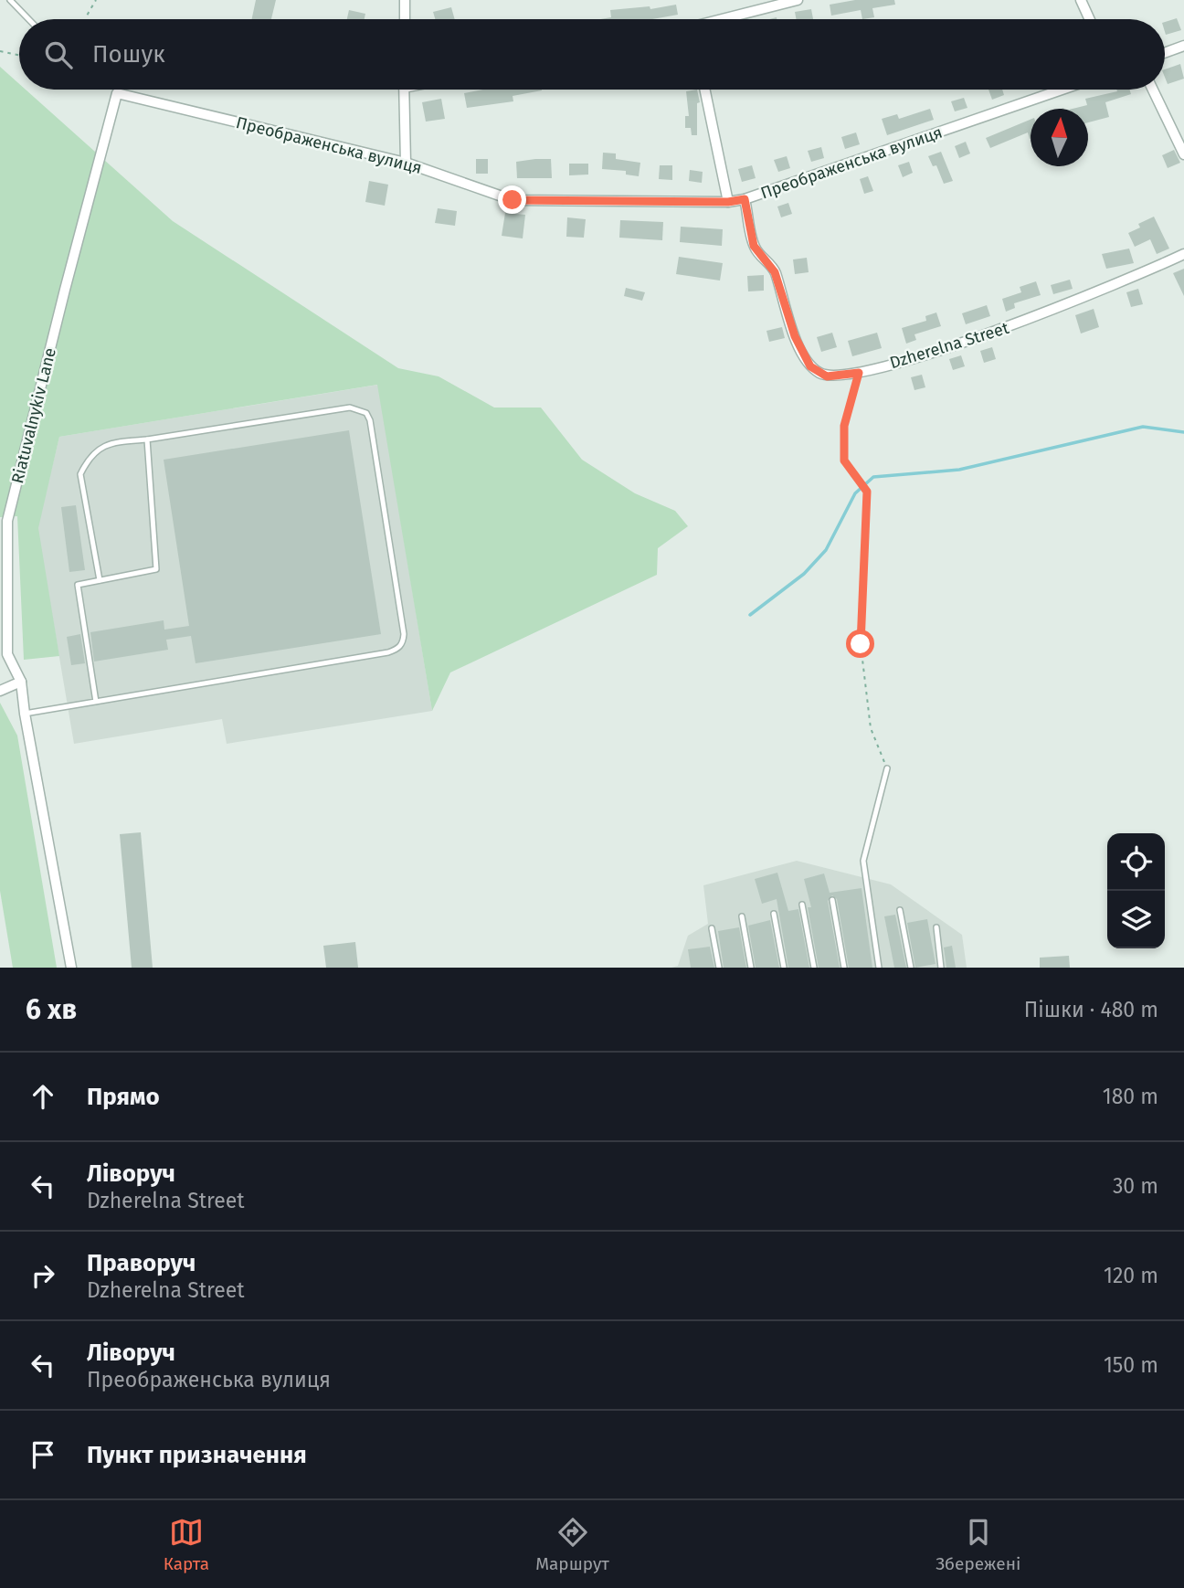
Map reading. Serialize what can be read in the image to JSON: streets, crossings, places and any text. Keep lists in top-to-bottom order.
{
  "streets": {
    "street": ["Преображенська вулиця", "Dzherelna Street", "Riatuvalnykiv Lane"]
  },
  "crossings": [
    ["Преображенська вулиця", "Dzherelna Street"],
    ["Преображенська вулиця", "Riatuvalnykiv Lane"]
  ],
  "north": "top",
  "page": {
    "search": "Пошук",
    "heading": ["6 хв", "Пішки · 480 m"],
    "list": [
      ["Прямо", "180 m"],
      ["Ліворуч", "Dzherelna Street", "30 m"],
      ["Праворуч", "Dzherelna Street", "120 m"],
      ["Ліворуч", "Преображенська вулиця", "150 m"],
      "Пункт призначення"
    ],
    "nav": ["Карта", "Маршрут", "Збережені"]
  }
}
